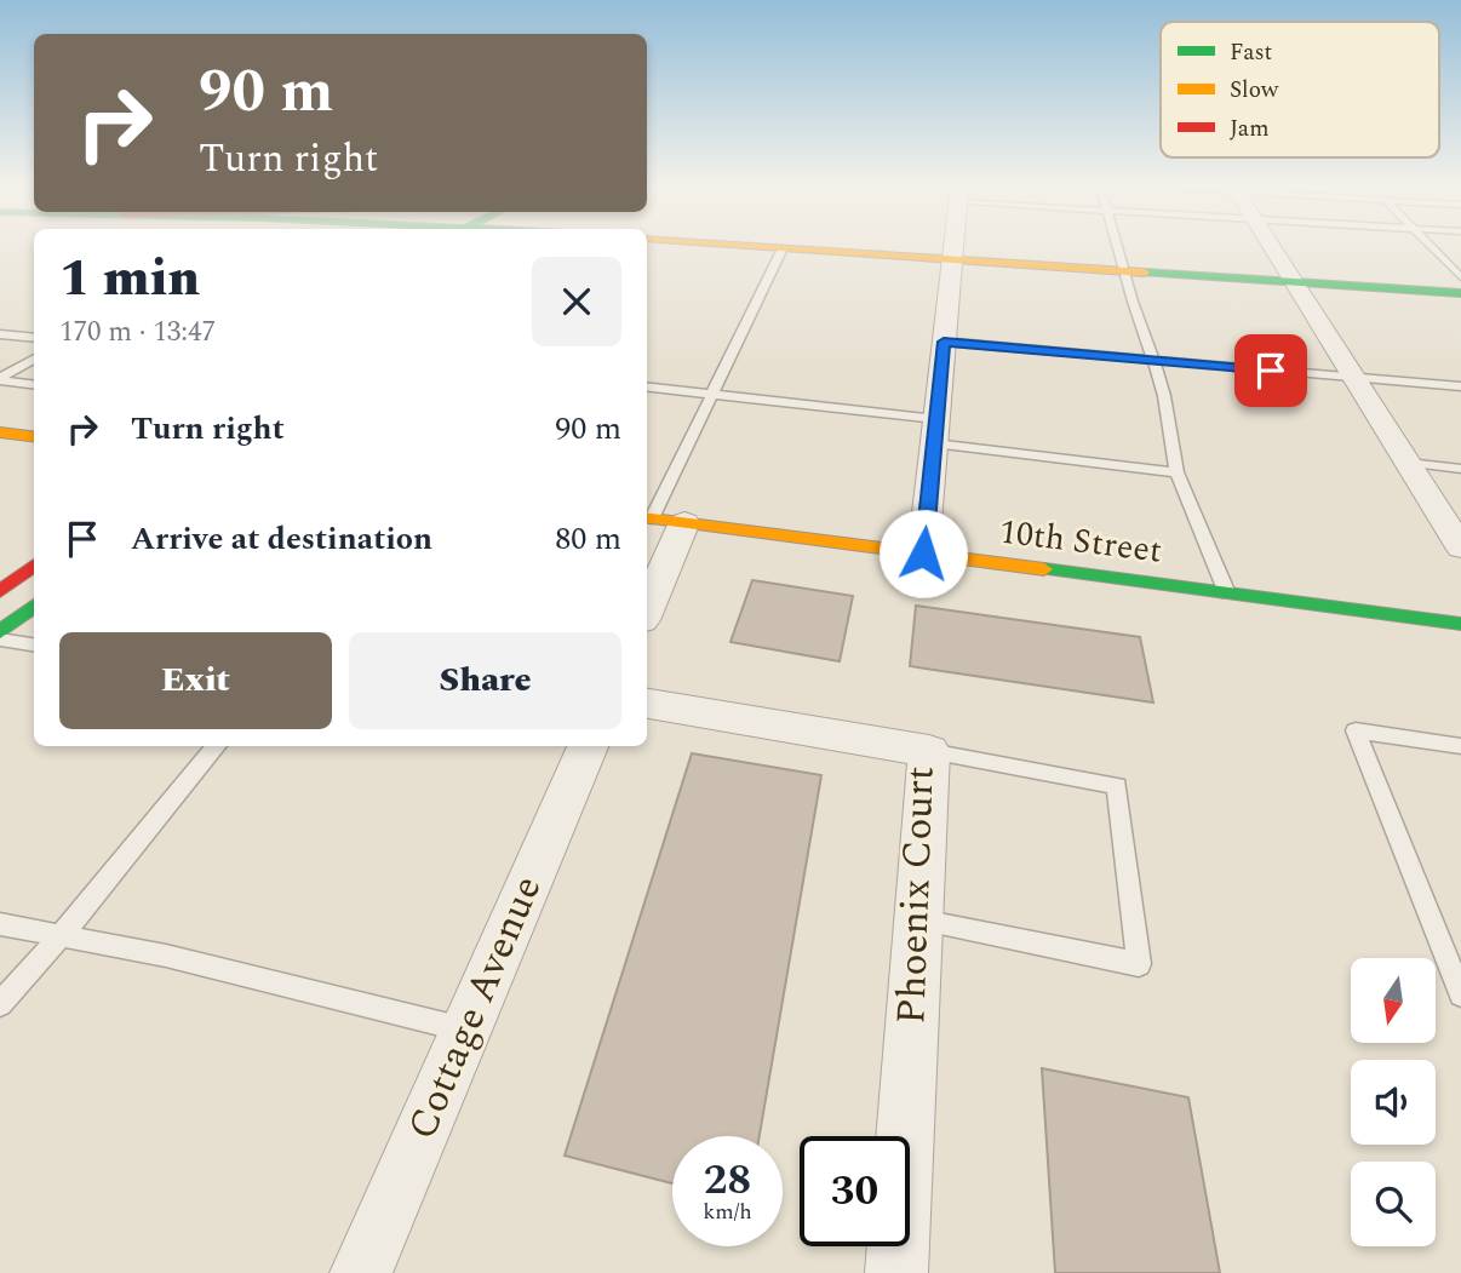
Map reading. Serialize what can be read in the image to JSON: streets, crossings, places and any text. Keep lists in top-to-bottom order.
{
  "streets": {
    "street": ["10th Street", "Phoenix Court", "Cottage Avenue"]
  },
  "legend": ["Fast", "Slow", "Jam"],
  "north": "bottom",
  "page": {
    "turn": ["90 m", "Turn right"],
    "heading": ["1 min", "170 m · 13:47"],
    "list": [
      {
        "name": "Turn right",
        "value": "90 m"
      },
      {
        "name": "Arrive at destination",
        "value": "80 m"
      }
    ],
    "buttons": ["Exit", "Share"],
    "speed": "28 km/h",
    "limit": "30"
  }
}
